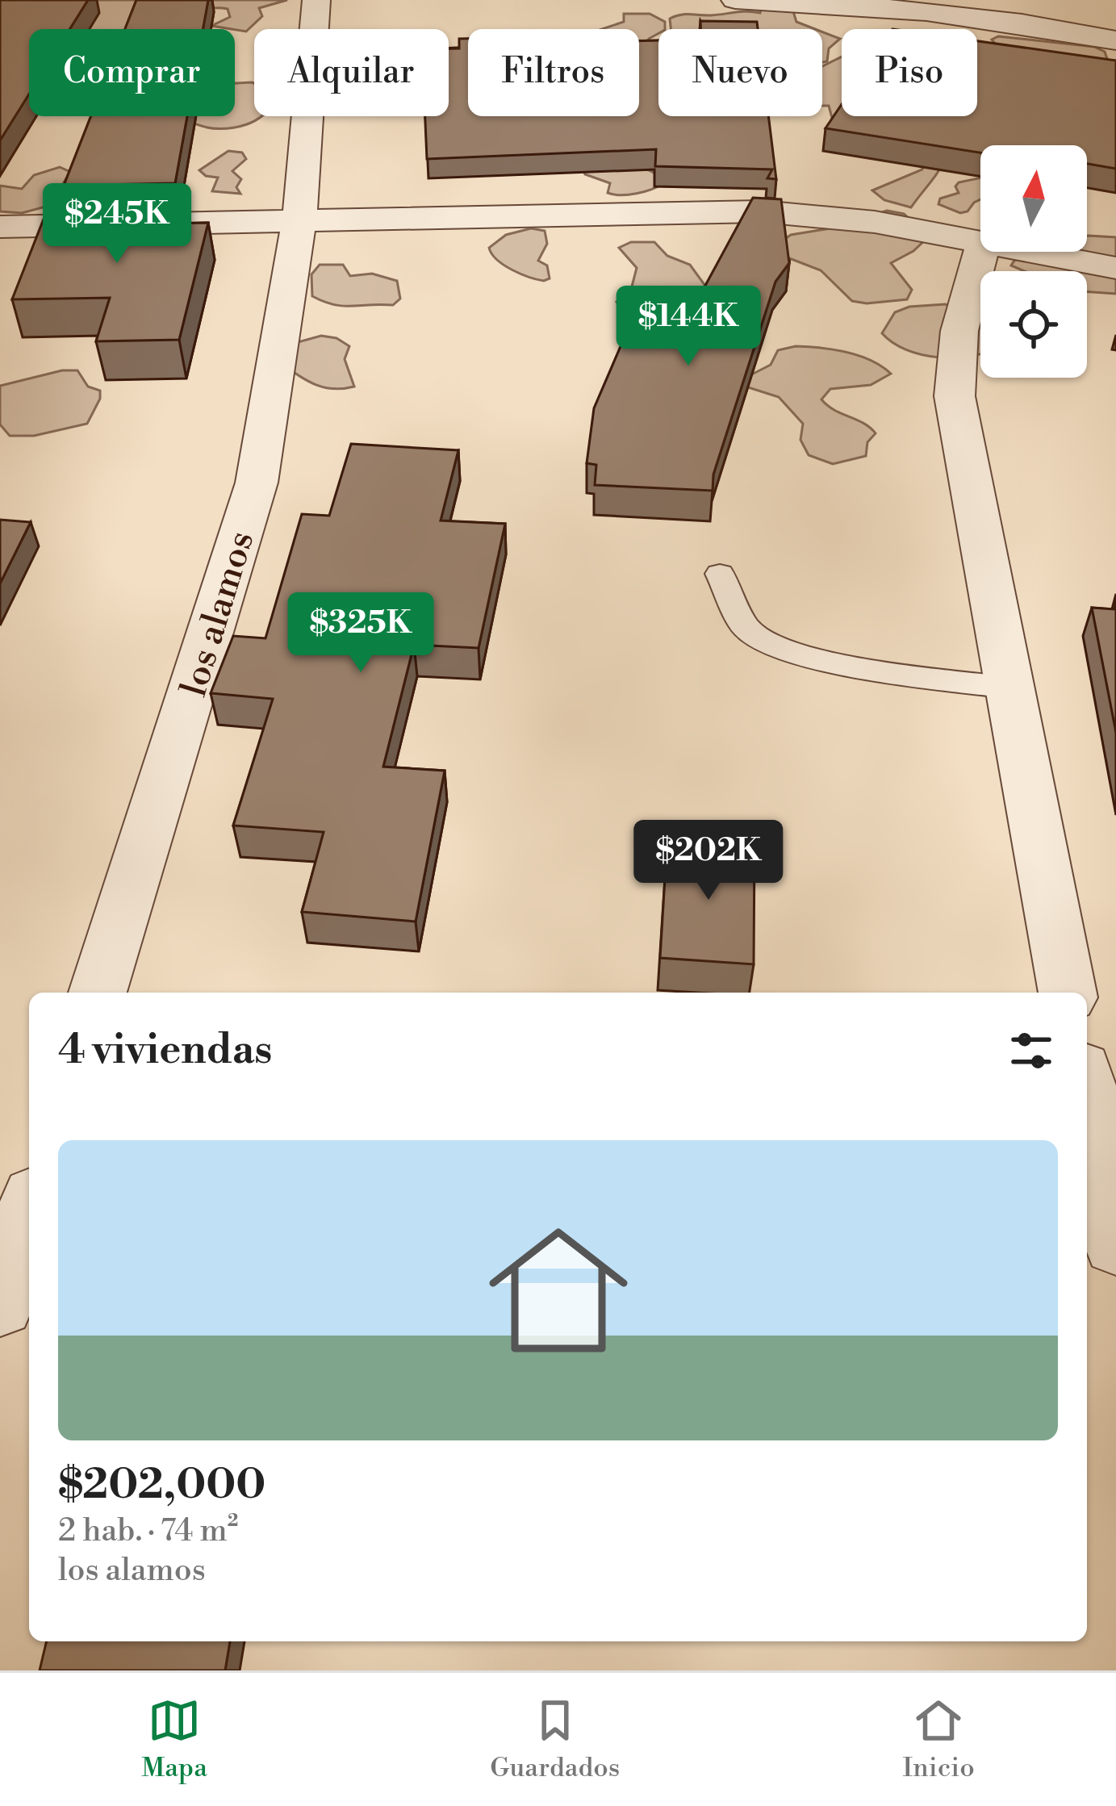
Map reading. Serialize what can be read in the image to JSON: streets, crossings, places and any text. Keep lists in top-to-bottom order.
{
  "streets": {
    "street": ["los alamos"]
  },
  "north": "top",
  "page": {
    "chip": [
      "Comprar",
      "Alquilar",
      "Filtros",
      "Nuevo",
      "Piso"
    ],
    "price": [
      "$245K",
      "$144K",
      "$325K",
      "$202K"
    ],
    "heading": "4 viviendas",
    "list": [
      {
        "name": "$202,000",
        "note": "2 hab. · 74 m² · los alamos"
      }
    ],
    "tabs": ["Mapa", "Guardados", "Inicio"]
  }
}
